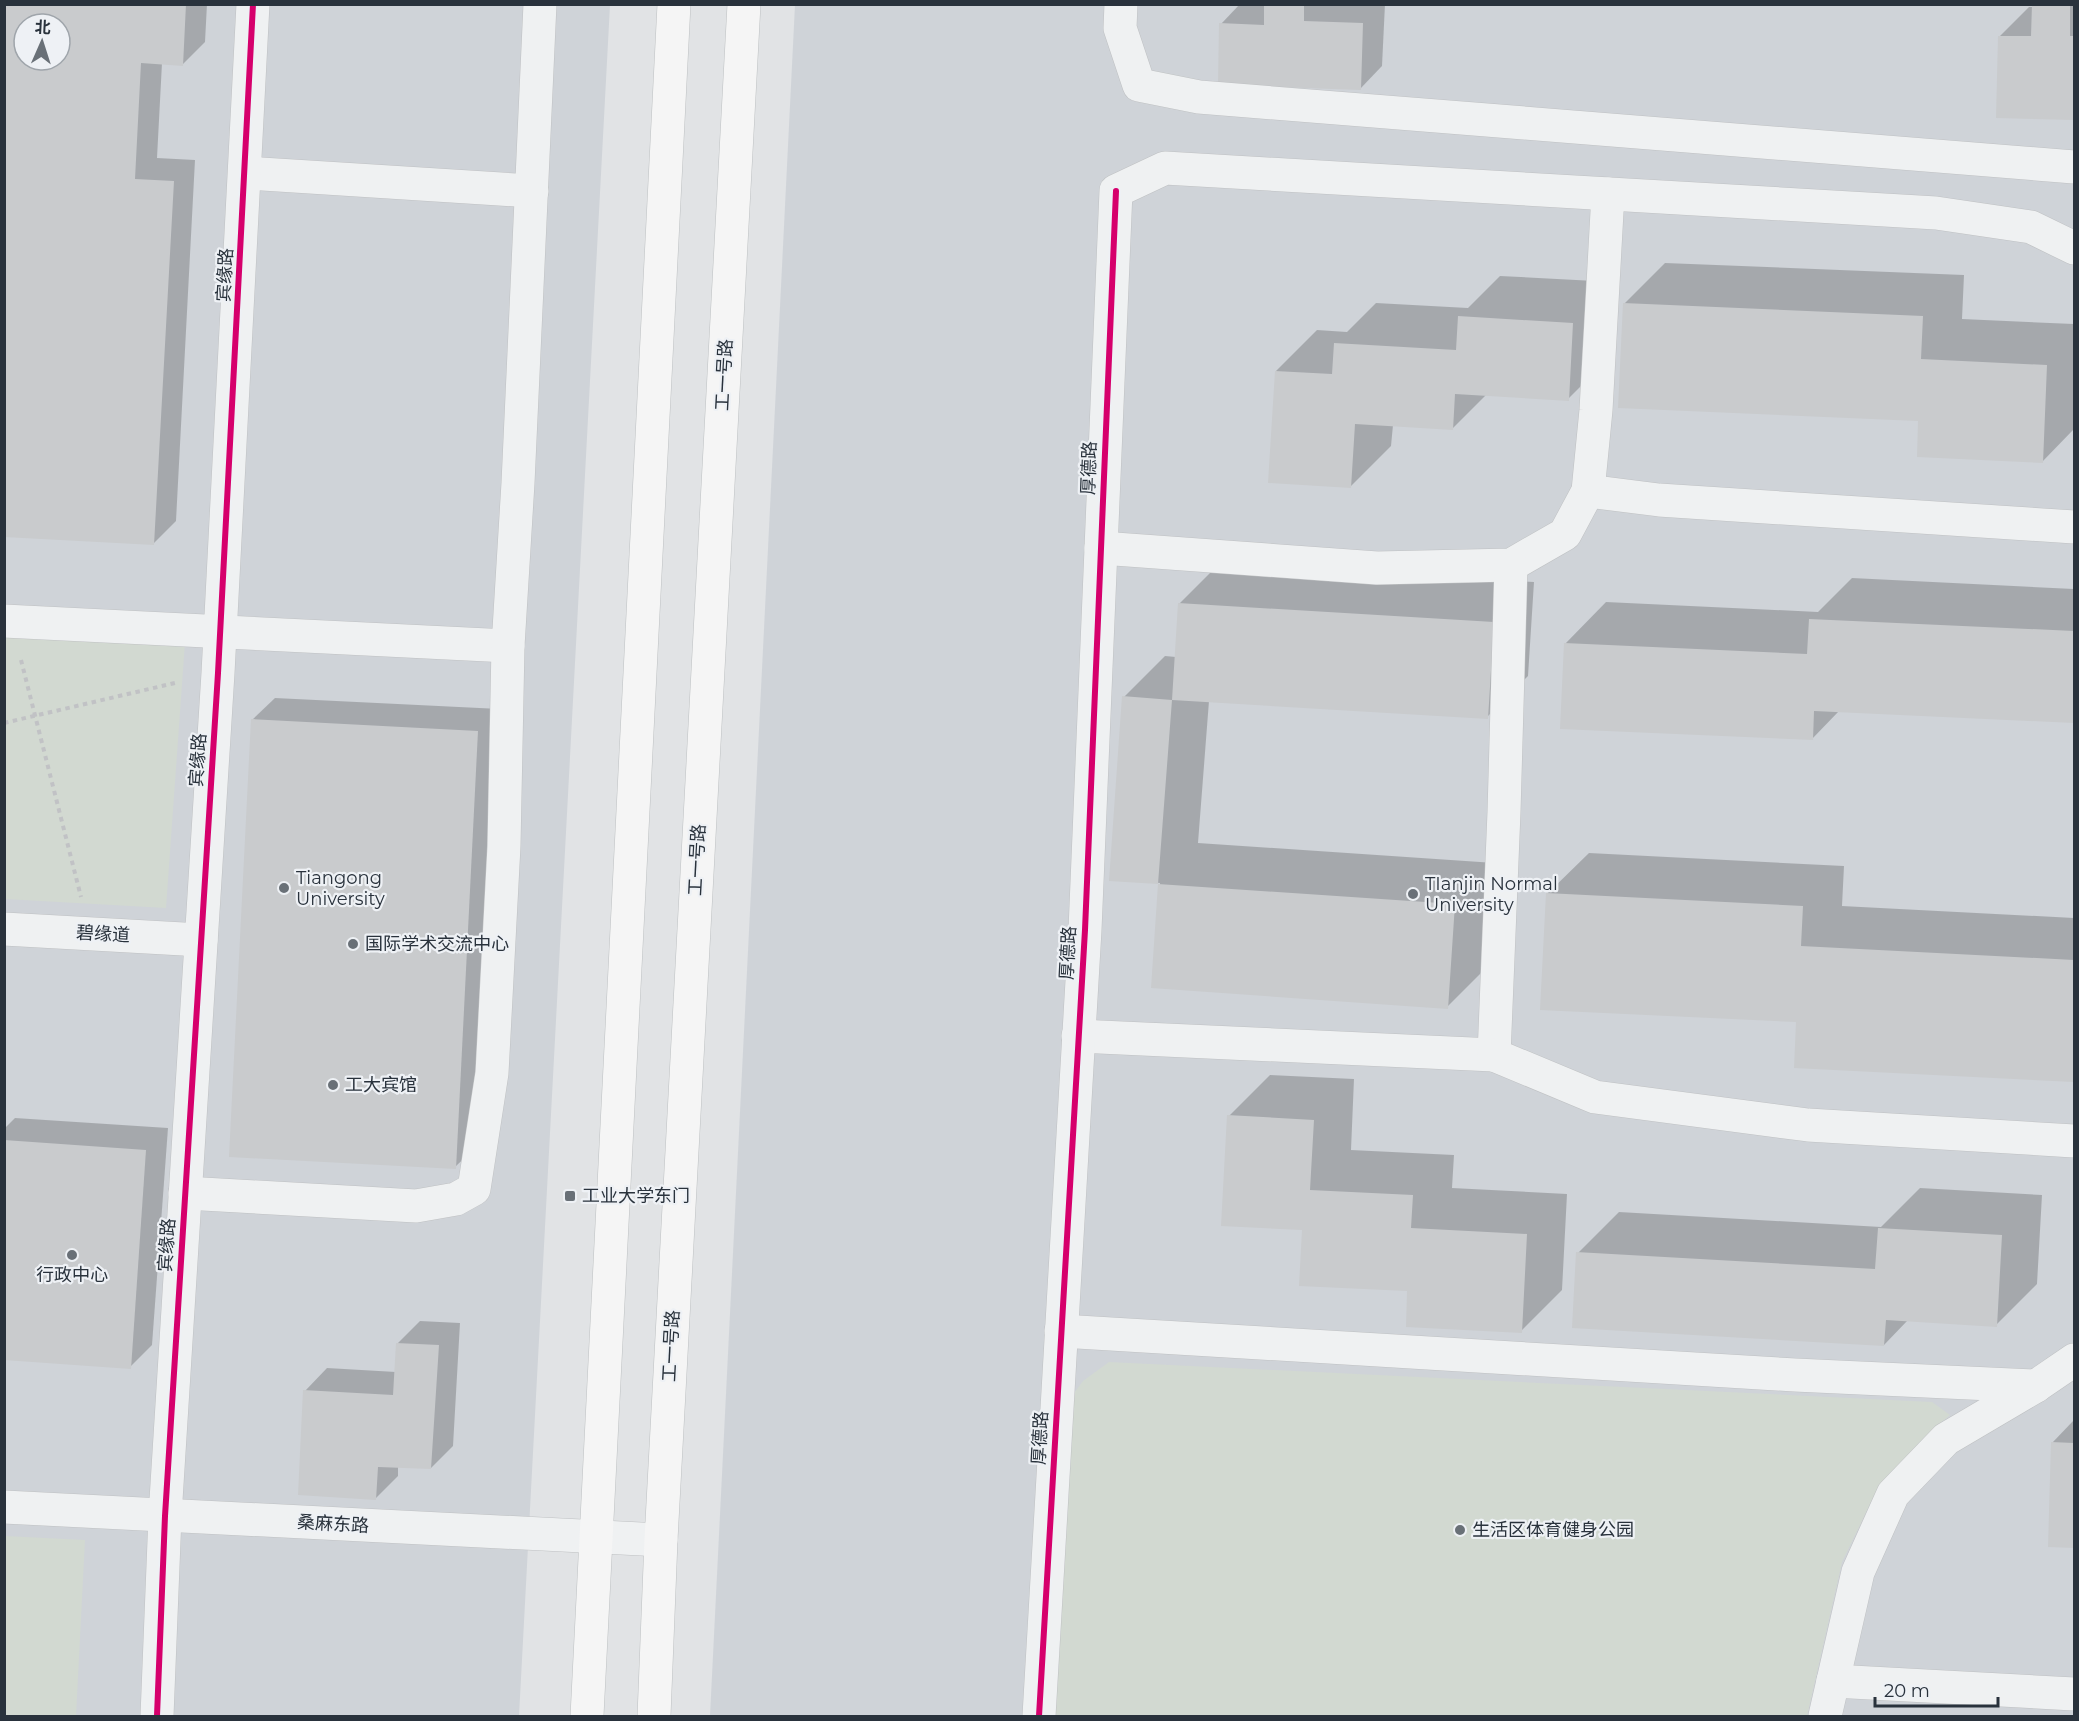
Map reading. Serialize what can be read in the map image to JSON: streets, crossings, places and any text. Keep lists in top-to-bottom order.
{
  "streets": {
    "main road": ["工一号路"],
    "street": [
      "宾缘路",
      "厚德路",
      "碧缘道",
      "桑麻东路"
    ]
  },
  "crossings": [
    ["宾缘路", "碧缘道"],
    ["宾缘路", "桑麻东路"],
    ["工一号路", "桑麻东路"]
  ],
  "places": {
    "other": [
      "Tiangong University",
      "TIanjin Normal University",
      "国际学术交流中心",
      "工大宾馆",
      "行政中心",
      "生活区体育健身公园"
    ],
    "transit": ["工业大学东门"]
  },
  "scale_bar": "20 m",
  "north": "top"
}
